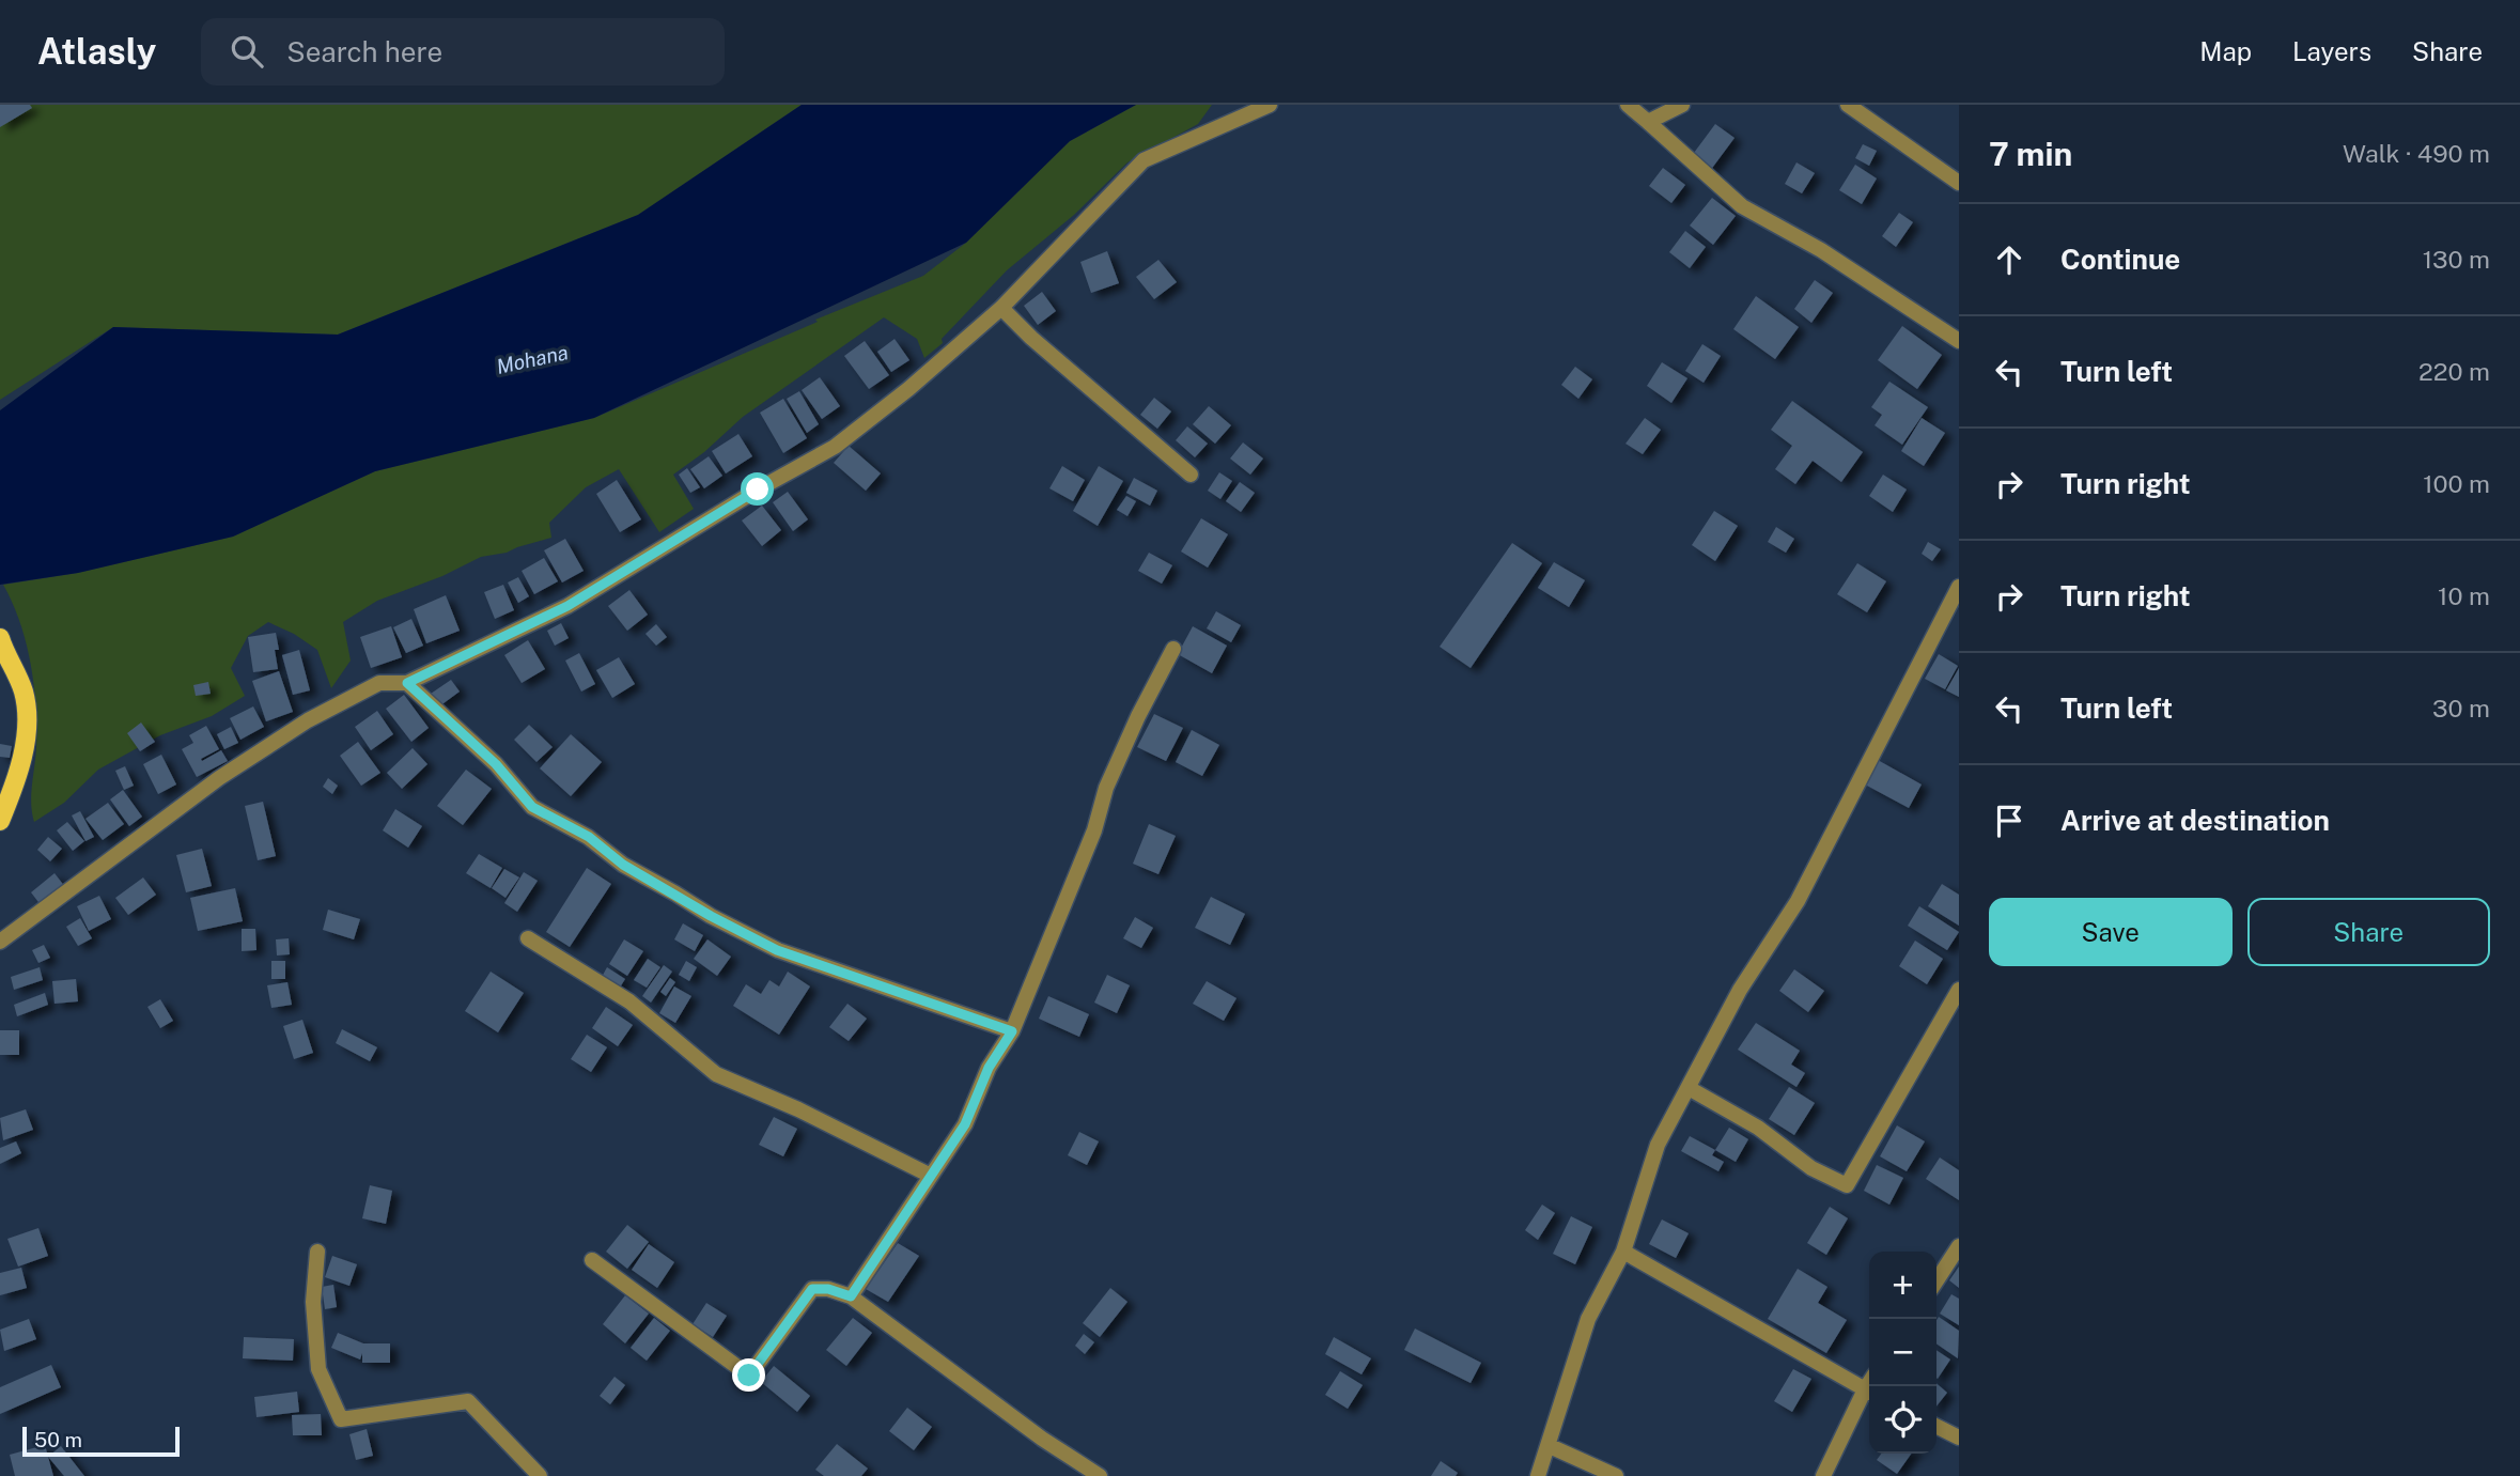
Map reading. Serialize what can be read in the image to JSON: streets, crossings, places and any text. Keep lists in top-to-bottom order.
{
  "water": ["Mohana"],
  "scale_bar": "50 m",
  "page": {
    "header": "Atlasly",
    "search": "Search here",
    "nav": ["Map", "Layers", "Share"],
    "heading": ["7 min", "Walk · 490 m"],
    "list": [
      ["Continue", "130 m"],
      ["Turn left", "220 m"],
      ["Turn right", "100 m"],
      ["Turn right", "10 m"],
      ["Turn left", "30 m"],
      "Arrive at destination"
    ],
    "buttons": ["Save", "Share"],
    "map_buttons": ["+", "−"],
    "scale": "50 m"
  }
}
